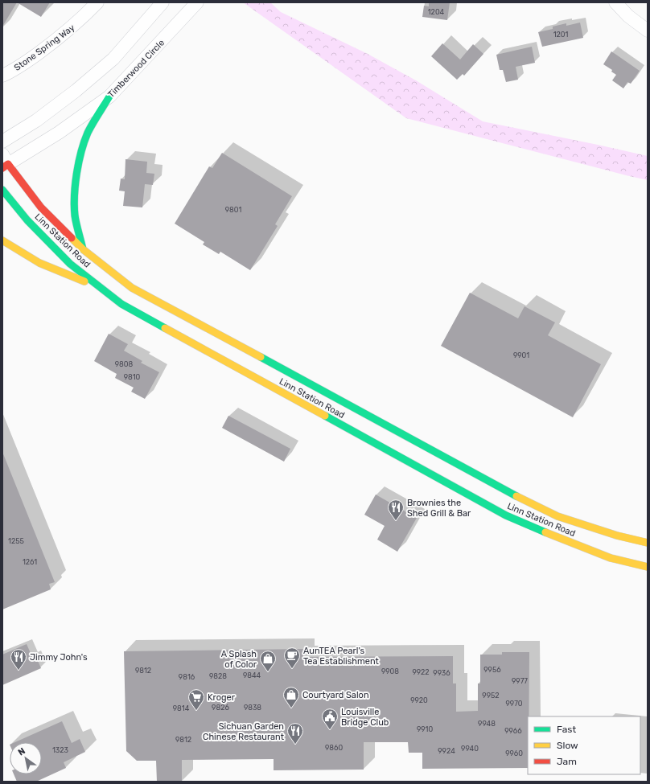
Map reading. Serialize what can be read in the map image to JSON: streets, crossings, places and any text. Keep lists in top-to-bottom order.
{
  "streets": {
    "street": ["Stone Spring Way", "Timberwood Circle", "Linn Station Road"]
  },
  "crossings": [
    ["Timberwood Circle", "Linn Station Road"]
  ],
  "places": {
    "restaurant": ["Brownies the Shed Grill & Bar", "Jimmy John's", "Sichuan Garden Chinese Restaurant"],
    "cafe": ["AunTEA Pearl's Tea Establishment"],
    "shop": ["A Splash of Color", "Courtyard Salon"],
    "supermarket": ["Kroger"],
    "public building": ["Louisville Bridge Club"]
  },
  "house_numbers": [
    "1204",
    "1201",
    "9801",
    "9901",
    "9808",
    "9810",
    "1255",
    "1261",
    "9956",
    "9812",
    "9908",
    "9922",
    "9936",
    "9844",
    "9828",
    "9816",
    "9977",
    "9952",
    "9920",
    "9970",
    "9826",
    "9838",
    "9814",
    "9948",
    "9910",
    "9966",
    "9812",
    "9860",
    "9940",
    "1323",
    "9924",
    "9960"
  ],
  "legend": ["Fast", "Slow", "Jam"],
  "north": "top left"
}
